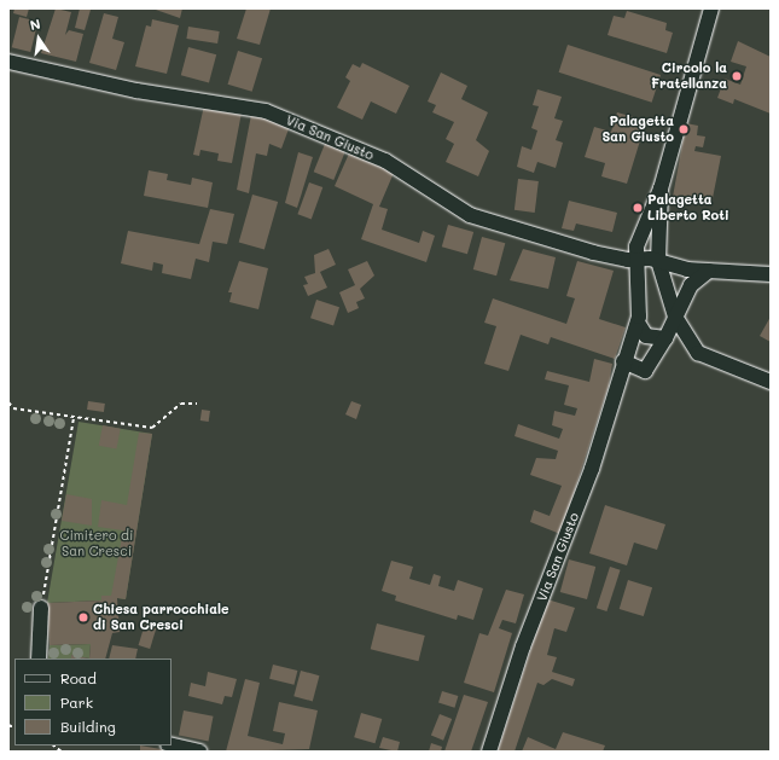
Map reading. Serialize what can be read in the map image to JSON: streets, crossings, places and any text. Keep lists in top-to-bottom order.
{
  "streets": {
    "street": ["Via San Giusto"]
  },
  "parks": ["Cimitero di San Cresci"],
  "places": [
    "Circolo la Fratellanza",
    "Palagetta San Giusto",
    "Palagetta Liberto Roti",
    "Chiesa parrocchiale di San Cresci"
  ],
  "legend": ["Road", "Park", "Building"],
  "north": "top"
}
